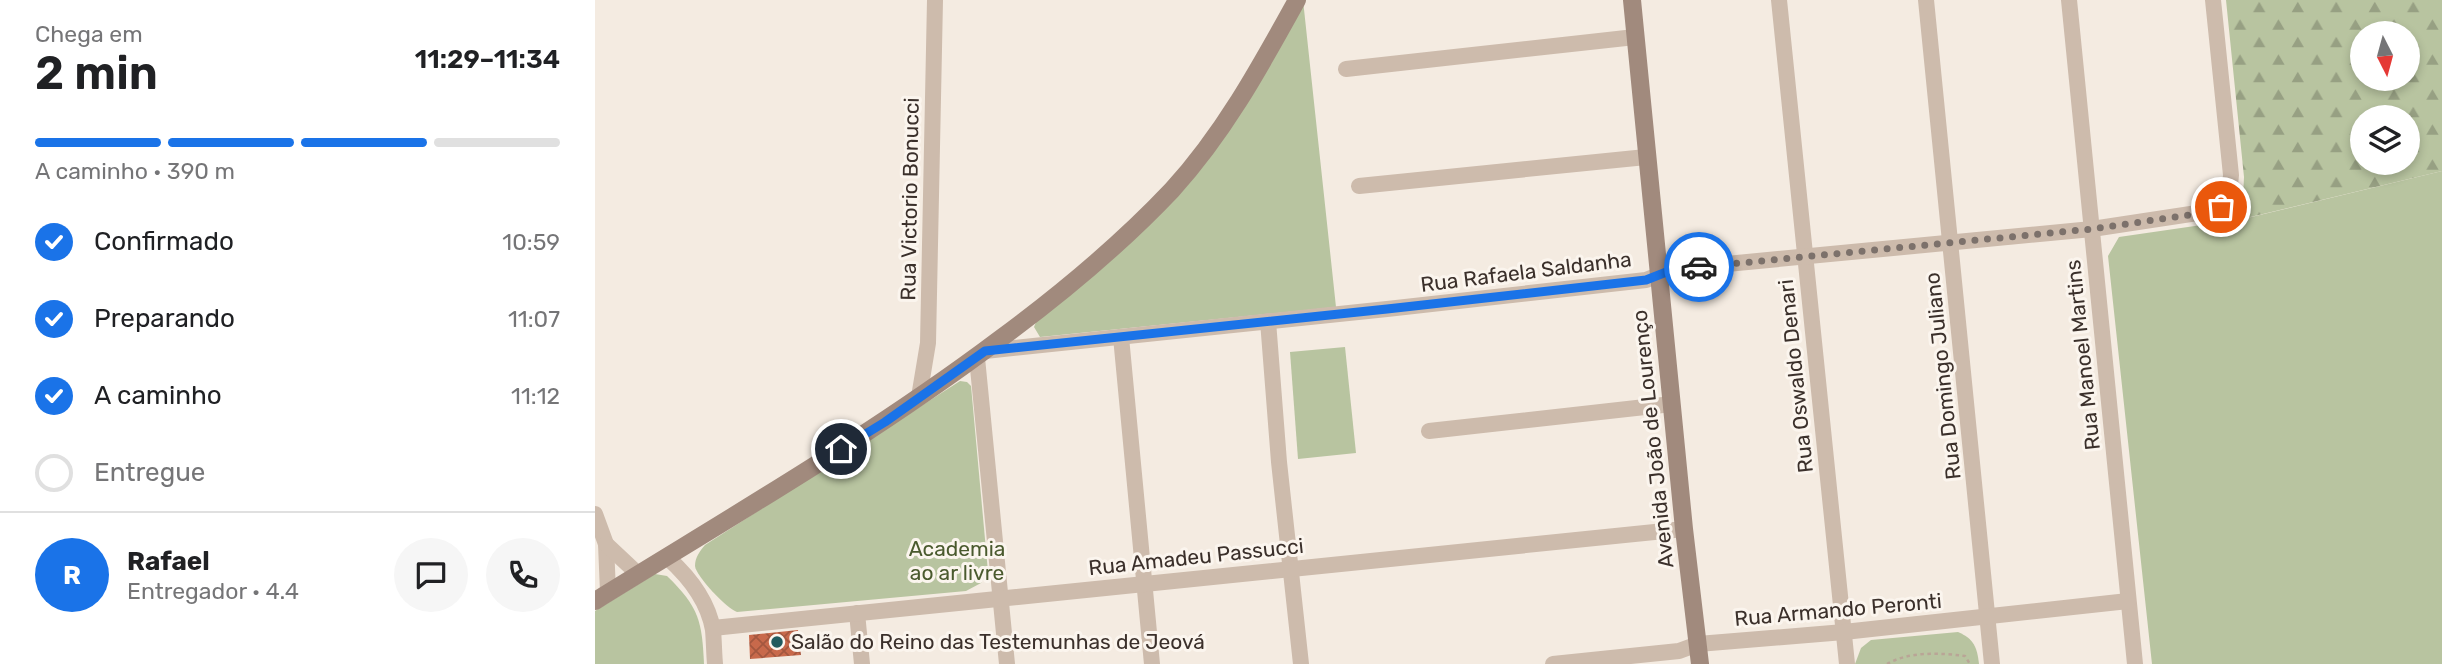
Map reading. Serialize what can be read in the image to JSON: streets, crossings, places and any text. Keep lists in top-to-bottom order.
{
  "streets": {
    "main road": ["Avenida João de Lourenço"],
    "street": [
      "Rua Victorio Bonucci",
      "Rua Rafaela Saldanha",
      "Rua Manoel Martins",
      "Rua Oswaldo Denari",
      "Rua Domingo Juliano",
      "Rua Amadeu Passucci",
      "Rua Armando Peronti"
    ]
  },
  "crossings": [
    ["Rua Rafaela Saldanha", "Rua Manoel Martins"],
    ["Rua Rafaela Saldanha", "Rua Oswaldo Denari"],
    ["Rua Rafaela Saldanha", "Rua Domingo Juliano"],
    ["Rua Rafaela Saldanha", "Avenida João de Lourenço"],
    ["Rua Manoel Martins", "Rua Armando Peronti"],
    ["Rua Oswaldo Denari", "Rua Armando Peronti"],
    ["Rua Domingo Juliano", "Rua Armando Peronti"],
    ["Avenida João de Lourenço", "Rua Amadeu Passucci"],
    ["Avenida João de Lourenço", "Rua Armando Peronti"]
  ],
  "parks": ["Academia ao ar livre"],
  "places": ["Salão do Reino das Testemunhas de Jeová"],
  "north": "bottom",
  "page": {
    "heading": ["2 min", "Chega em", "11:29–11:34"],
    "panel": ["Rafael", "Entregador · 4.4"],
    "bar": "A caminho · 390 m",
    "list": [
      ["Confirmado", "10:59"],
      ["Preparando", "11:07"],
      ["A caminho", "11:12"],
      "Entregue"
    ],
    "round": "R"
  }
}
